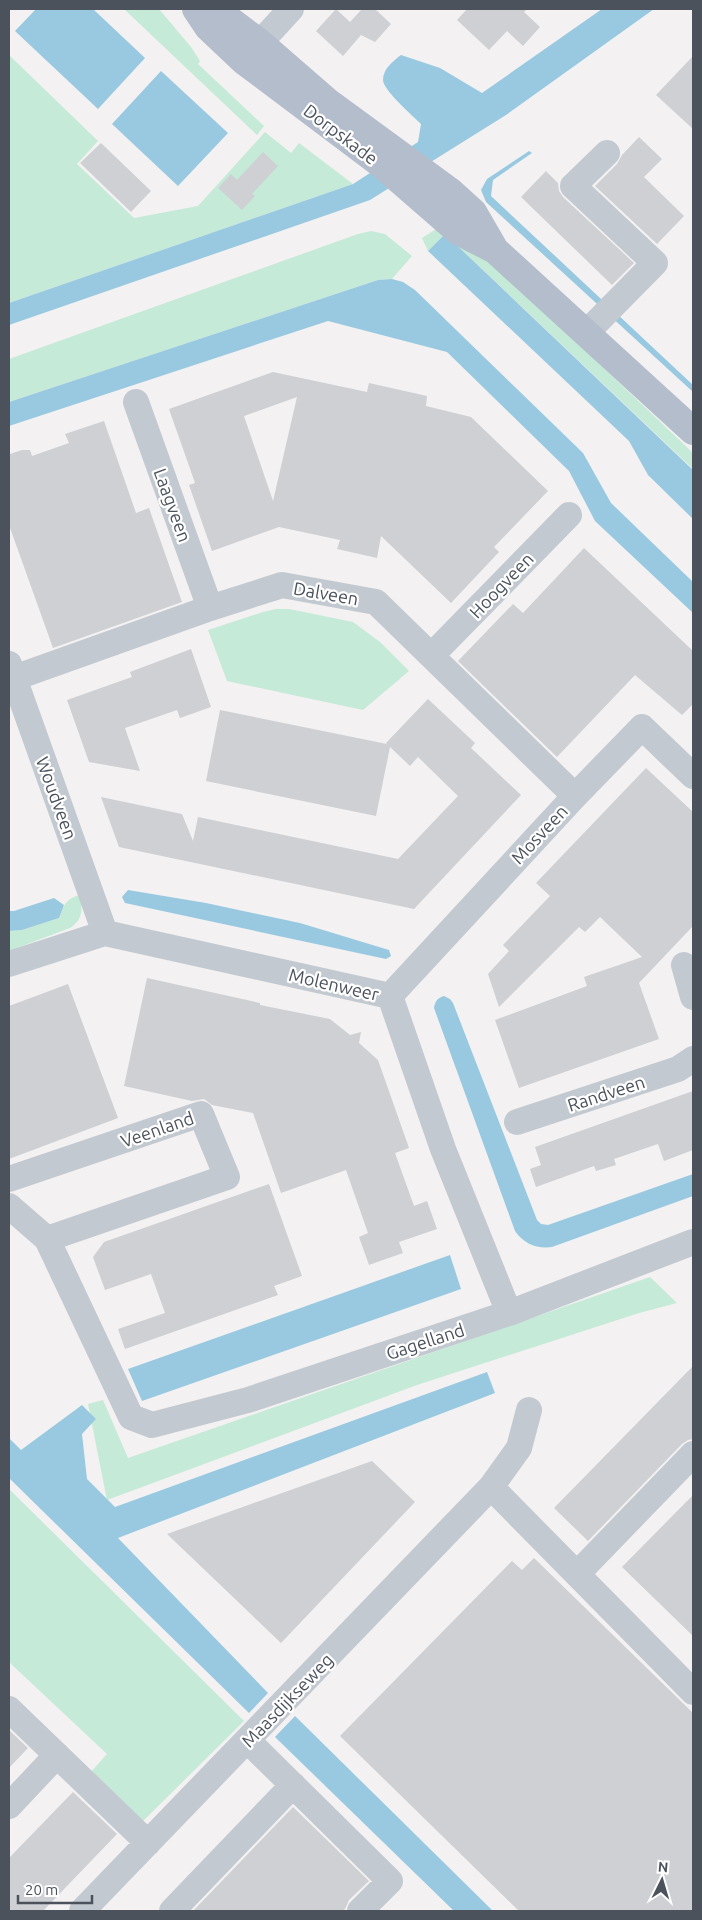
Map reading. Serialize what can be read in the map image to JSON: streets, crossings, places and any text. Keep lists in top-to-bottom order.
{
  "streets": {
    "main road": ["Dorpskade"],
    "street": [
      "Laagveen",
      "Hoogveen",
      "Dalveen",
      "Woudveen",
      "Mosveen",
      "Molenweer",
      "Randveen",
      "Veenland",
      "Gagelland",
      "Maasdijkseweg"
    ]
  },
  "crossings": [
    ["Laagveen", "Dalveen"],
    ["Hoogveen", "Dalveen"],
    ["Dalveen", "Woudveen"],
    ["Dalveen", "Mosveen"],
    ["Woudveen", "Molenweer"],
    ["Mosveen", "Molenweer"],
    ["Molenweer", "Gagelland"],
    ["Veenland", "Gagelland"]
  ],
  "scale_bar": "20 m",
  "north": "top"
}
